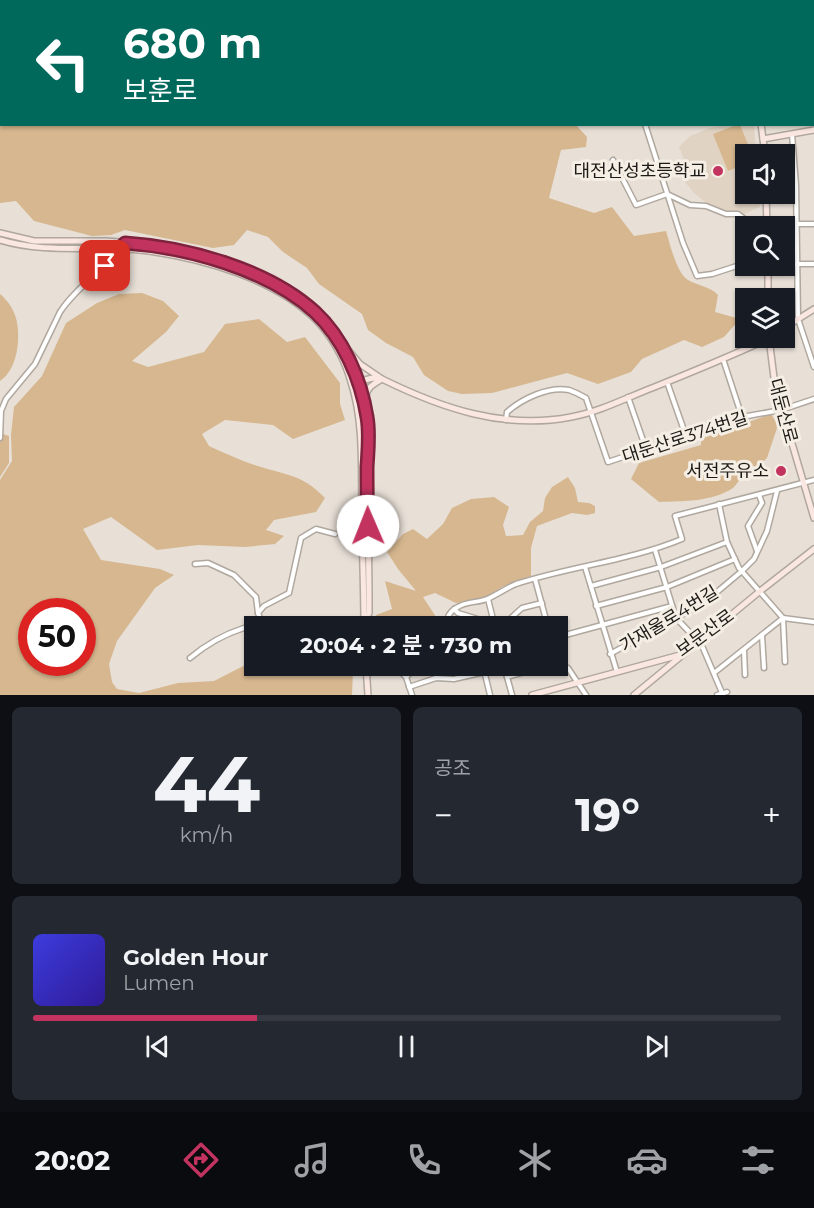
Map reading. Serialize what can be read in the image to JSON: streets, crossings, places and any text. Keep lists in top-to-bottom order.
{
  "streets": {
    "main road": ["대둔산로", "보문산로"],
    "street": ["대둔산로374번길", "가재울로4번길"]
  },
  "crossings": [
    ["대둔산로", "대둔산로374번길"]
  ],
  "places": ["대전산성초등학교", "서전주유소"],
  "page": {
    "turn": ["680 m", "보훈로"],
    "limit": "50",
    "trip": "20:04 · 2 분 · 730 m",
    "tile": [
      ["44", "km/h"],
      "공조"
    ],
    "heat": ["−", "19°", "+"],
    "song": ["Golden Hour", "Lumen"],
    "tabs": "20:02"
  }
}
